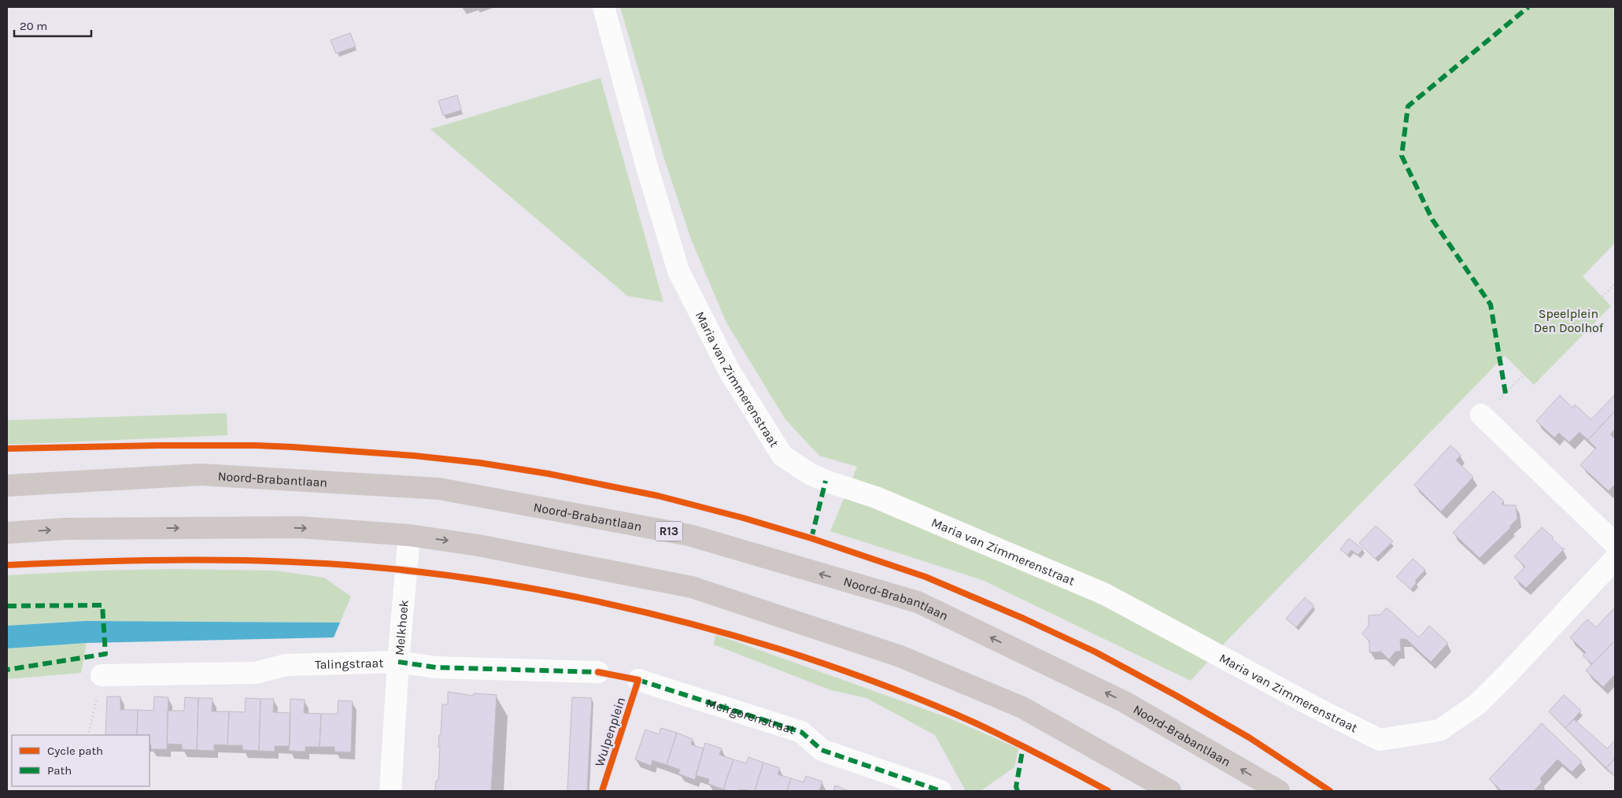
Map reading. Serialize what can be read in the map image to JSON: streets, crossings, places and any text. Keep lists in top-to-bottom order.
{
  "streets": {
    "main road": ["Noord-Brabantlaan", "R13"],
    "street": [
      "Maria van Zimmerenstraat",
      "Melkhoek",
      "Talingstraat",
      "Meirgorenstraat"
    ],
    "cycle path": ["Wulpenplein"]
  },
  "crossings": [
    ["Melkhoek", "Talingstraat"]
  ],
  "parks": ["Speelplein Den Doolhof"],
  "legend": ["Cycle path", "Path"],
  "scale_bar": "20 m"
}
